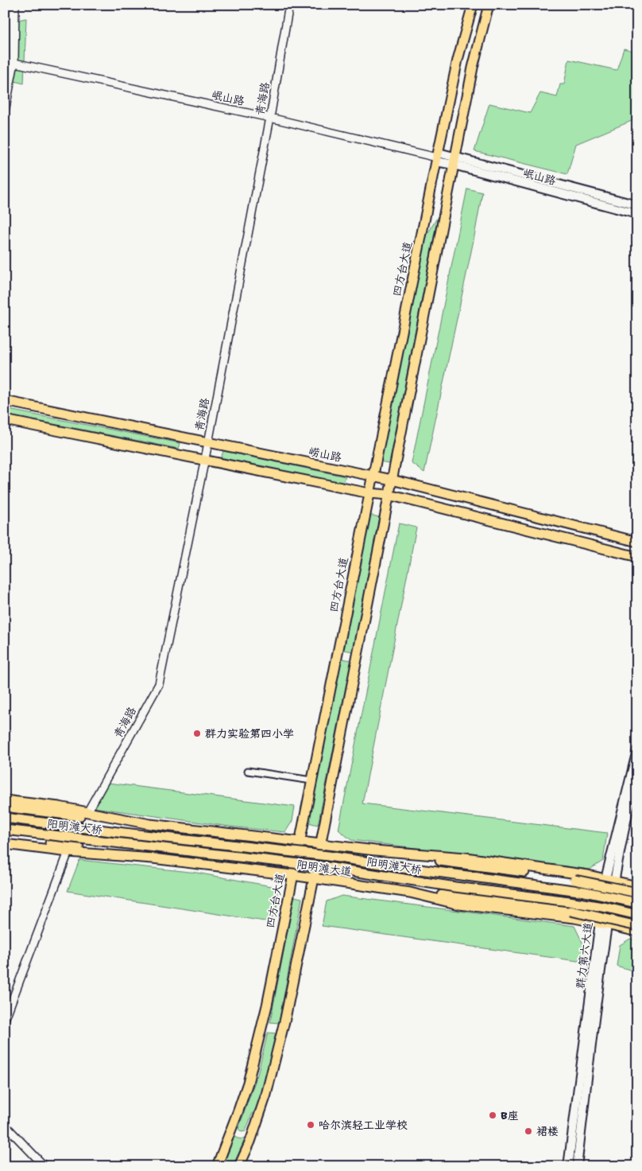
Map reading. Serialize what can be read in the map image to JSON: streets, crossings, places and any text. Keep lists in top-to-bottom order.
{
  "streets": {
    "main road": [
      "岷山路",
      "四方台大道",
      "崂山路",
      "阳明滩大桥",
      "阳明滩大道",
      "群力第六大道"
    ],
    "street": ["青海路"]
  },
  "crossings": [
    ["岷山路", "青海路"],
    ["岷山路", "四方台大道"],
    ["青海路", "崂山路"],
    ["四方台大道", "崂山路"],
    ["四方台大道", "阳明滩大道"],
    ["阳明滩大桥", "阳明滩大道"],
    ["阳明滩大道", "群力第六大道"]
  ],
  "places": [
    "群力实验第四小学",
    "B座",
    "哈尔滨轻工业学校",
    "裙楼"
  ]
}
